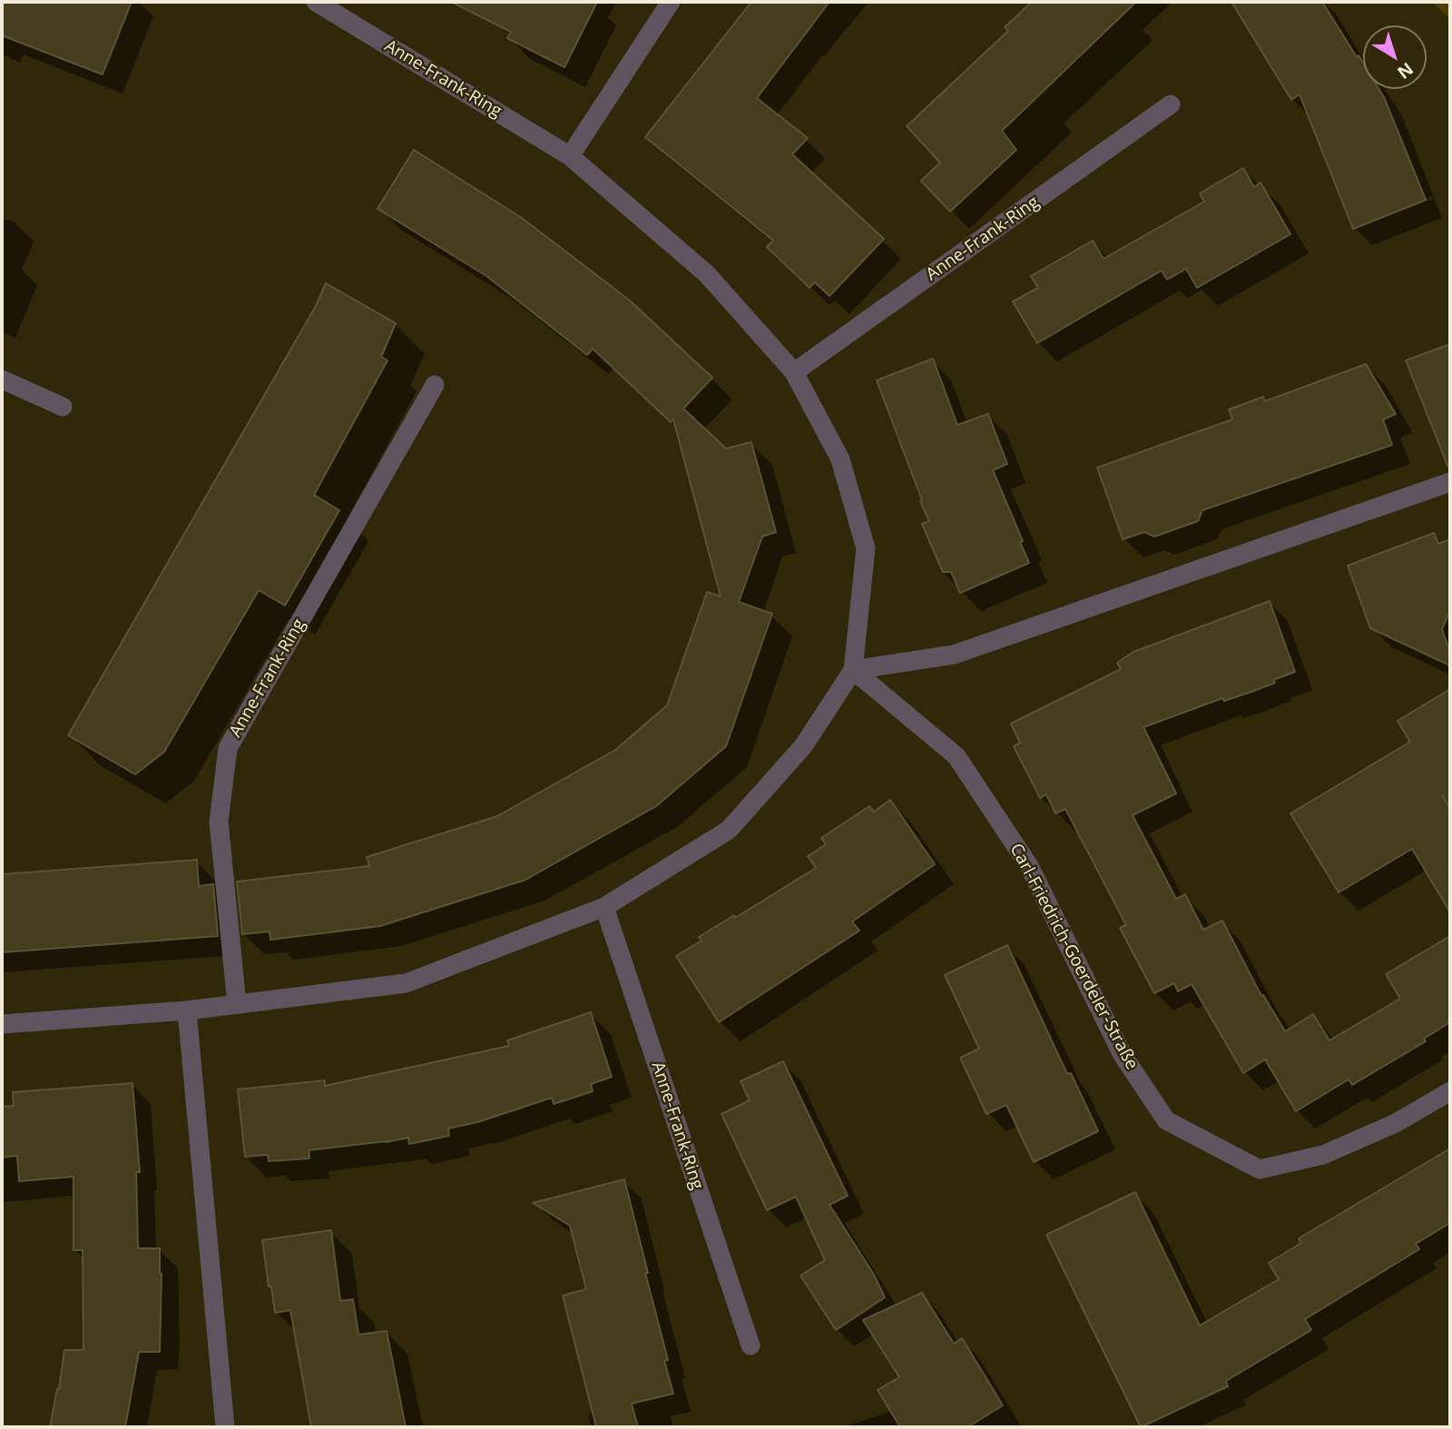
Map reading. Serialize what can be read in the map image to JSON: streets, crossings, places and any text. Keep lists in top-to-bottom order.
{
  "streets": {
    "street": ["Anne-Frank-Ring", "Carl-Friedrich-Goerdeler-Straße"]
  },
  "crossings": [
    ["Anne-Frank-Ring", "Carl-Friedrich-Goerdeler-Straße"]
  ],
  "north": "bottom right"
}
